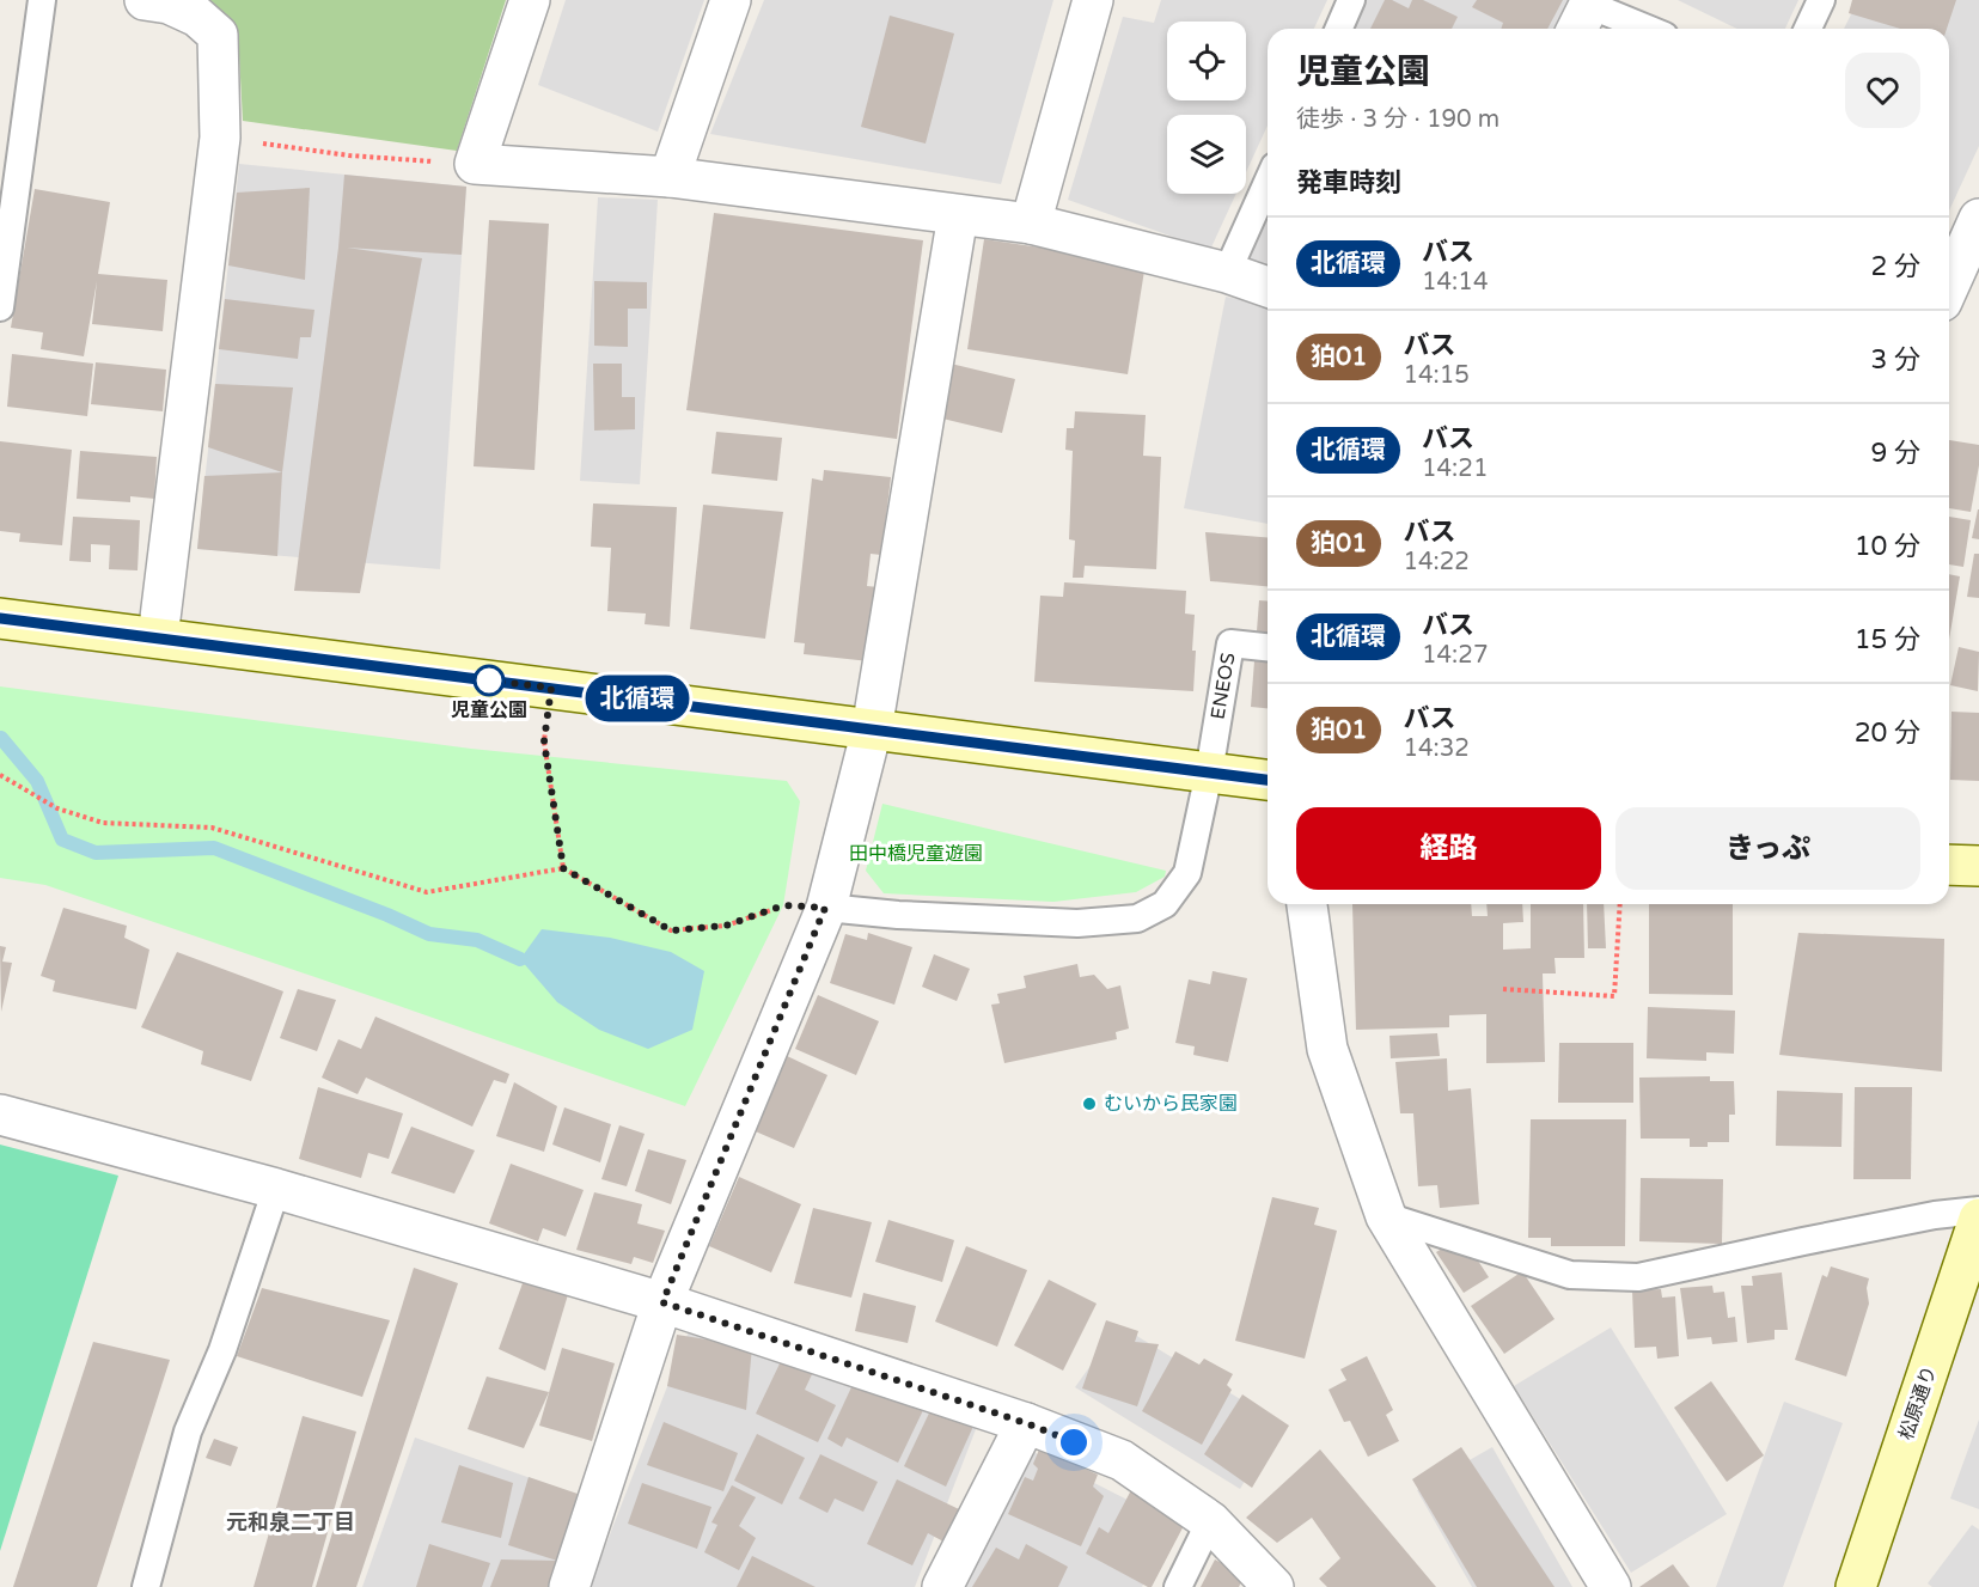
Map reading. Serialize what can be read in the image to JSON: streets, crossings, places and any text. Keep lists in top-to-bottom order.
{
  "streets": {
    "main road": ["松原通り"],
    "lane": ["ENEOS"]
  },
  "districts": ["元和泉二丁目"],
  "parks": ["田中橋児童遊園"],
  "places": ["児童公園", "むいから民家園"],
  "lines": ["bus line 北循環"],
  "page": {
    "on_map": "北循環",
    "heading": [
      ["児童公園", "徒歩 · 3 分 · 190 m"],
      "発車時刻"
    ],
    "list": [
      {
        "mark": "北循環",
        "name": "バス",
        "note": "14:14",
        "value": "2 分"
      },
      {
        "mark": "狛01",
        "name": "バス",
        "note": "14:15",
        "value": "3 分"
      },
      {
        "mark": "北循環",
        "name": "バス",
        "note": "14:21",
        "value": "9 分"
      },
      {
        "mark": "狛01",
        "name": "バス",
        "note": "14:22",
        "value": "10 分"
      },
      {
        "mark": "北循環",
        "name": "バス",
        "note": "14:27",
        "value": "15 分"
      },
      {
        "mark": "狛01",
        "name": "バス",
        "note": "14:32",
        "value": "20 分"
      }
    ],
    "buttons": ["経路", "きっぷ"]
  }
}
